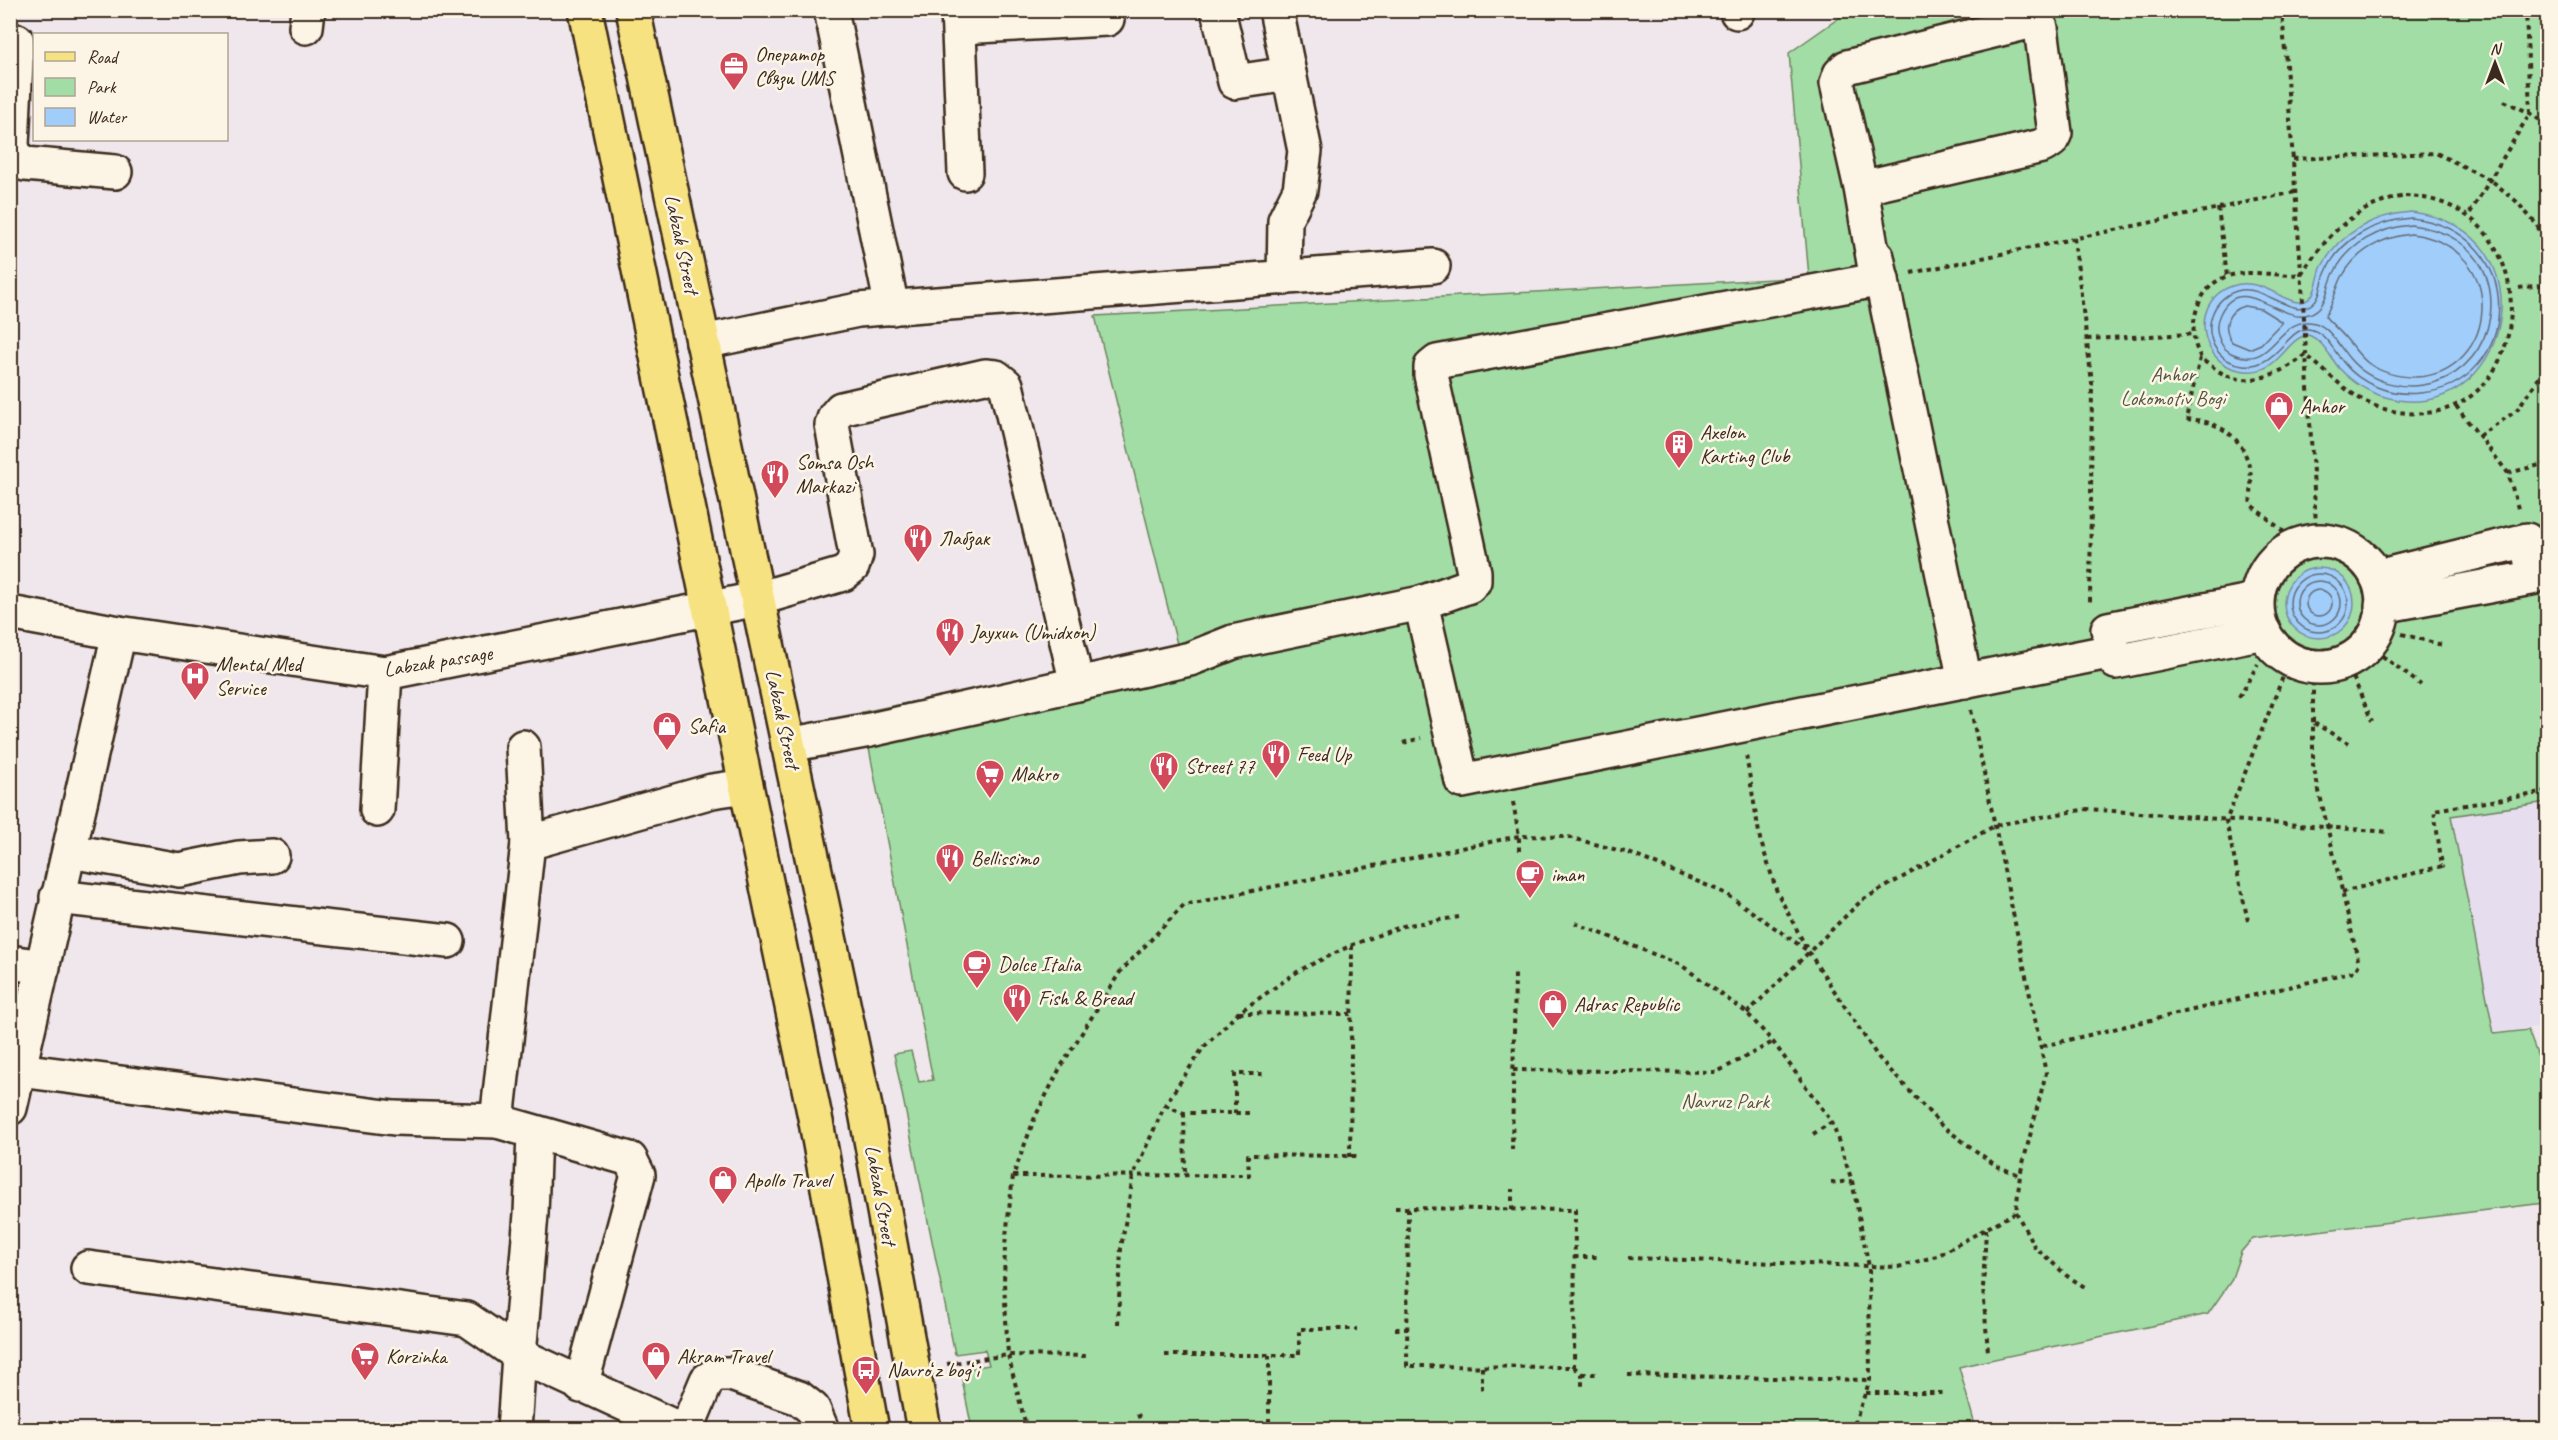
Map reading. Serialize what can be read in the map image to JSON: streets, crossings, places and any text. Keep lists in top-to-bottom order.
{
  "streets": {
    "main road": ["Labzak Street"],
    "street": ["Labzak passage"]
  },
  "crossings": [
    ["Labzak Street", "Labzak passage"]
  ],
  "parks": ["Anhor Lokomotiv Bogi", "Navruz Park"],
  "places": {
    "office": ["Оператор Связи UMS"],
    "shop": [
      "Anhor",
      "Safia",
      "Adras Republic",
      "Apollo Travel",
      "Akram Travel"
    ],
    "building": ["Axelon Karting Club"],
    "restaurant": [
      "Somsa Osh Markazi",
      "Лабзак",
      "Jayxun (Umidxon)",
      "Feed Up",
      "Street 77",
      "Bellissimo",
      "Fish & Bread"
    ],
    "hospital": ["Mental Med Service"],
    "supermarket": ["Makro", "Korzinka"],
    "cafe": ["iman", "Dolce Italia"],
    "bus stop": ["Navroʻz bogʻi"]
  },
  "legend": ["Road", "Park", "Water"],
  "north": "top"
}
